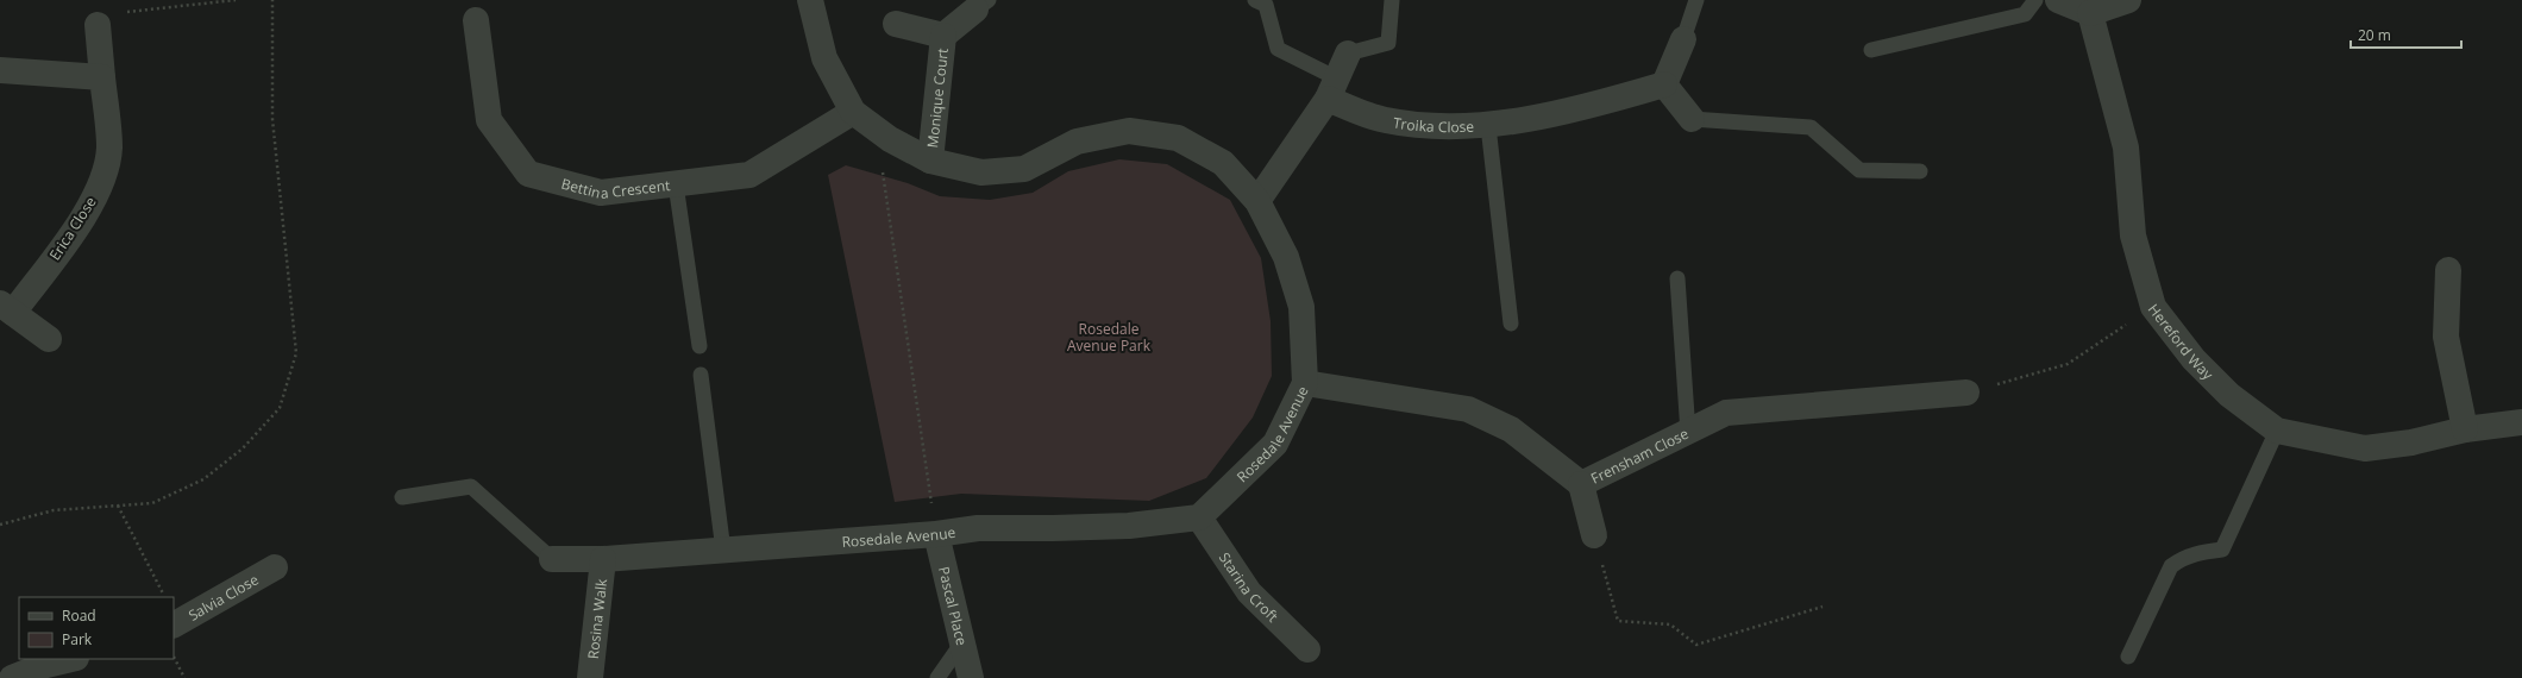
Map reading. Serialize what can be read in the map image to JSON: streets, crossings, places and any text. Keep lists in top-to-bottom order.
{
  "streets": {
    "street": [
      "Monique Court",
      "Troika Close",
      "Bettina Crescent",
      "Erica Close",
      "Hereford Way",
      "Rosedale Avenue",
      "Frensham Close",
      "Starina Croft",
      "Salvia Close",
      "Pascal Place",
      "Rosina Walk"
    ]
  },
  "crossings": [
    ["Monique Court", "Rosedale Avenue"],
    ["Bettina Crescent", "Rosedale Avenue"],
    ["Rosedale Avenue", "Frensham Close"],
    ["Rosedale Avenue", "Starina Croft"],
    ["Rosedale Avenue", "Pascal Place"],
    ["Rosedale Avenue", "Rosina Walk"]
  ],
  "parks": ["Rosedale Avenue Park"],
  "legend": ["Road", "Park"],
  "scale_bar": "20 m"
}
